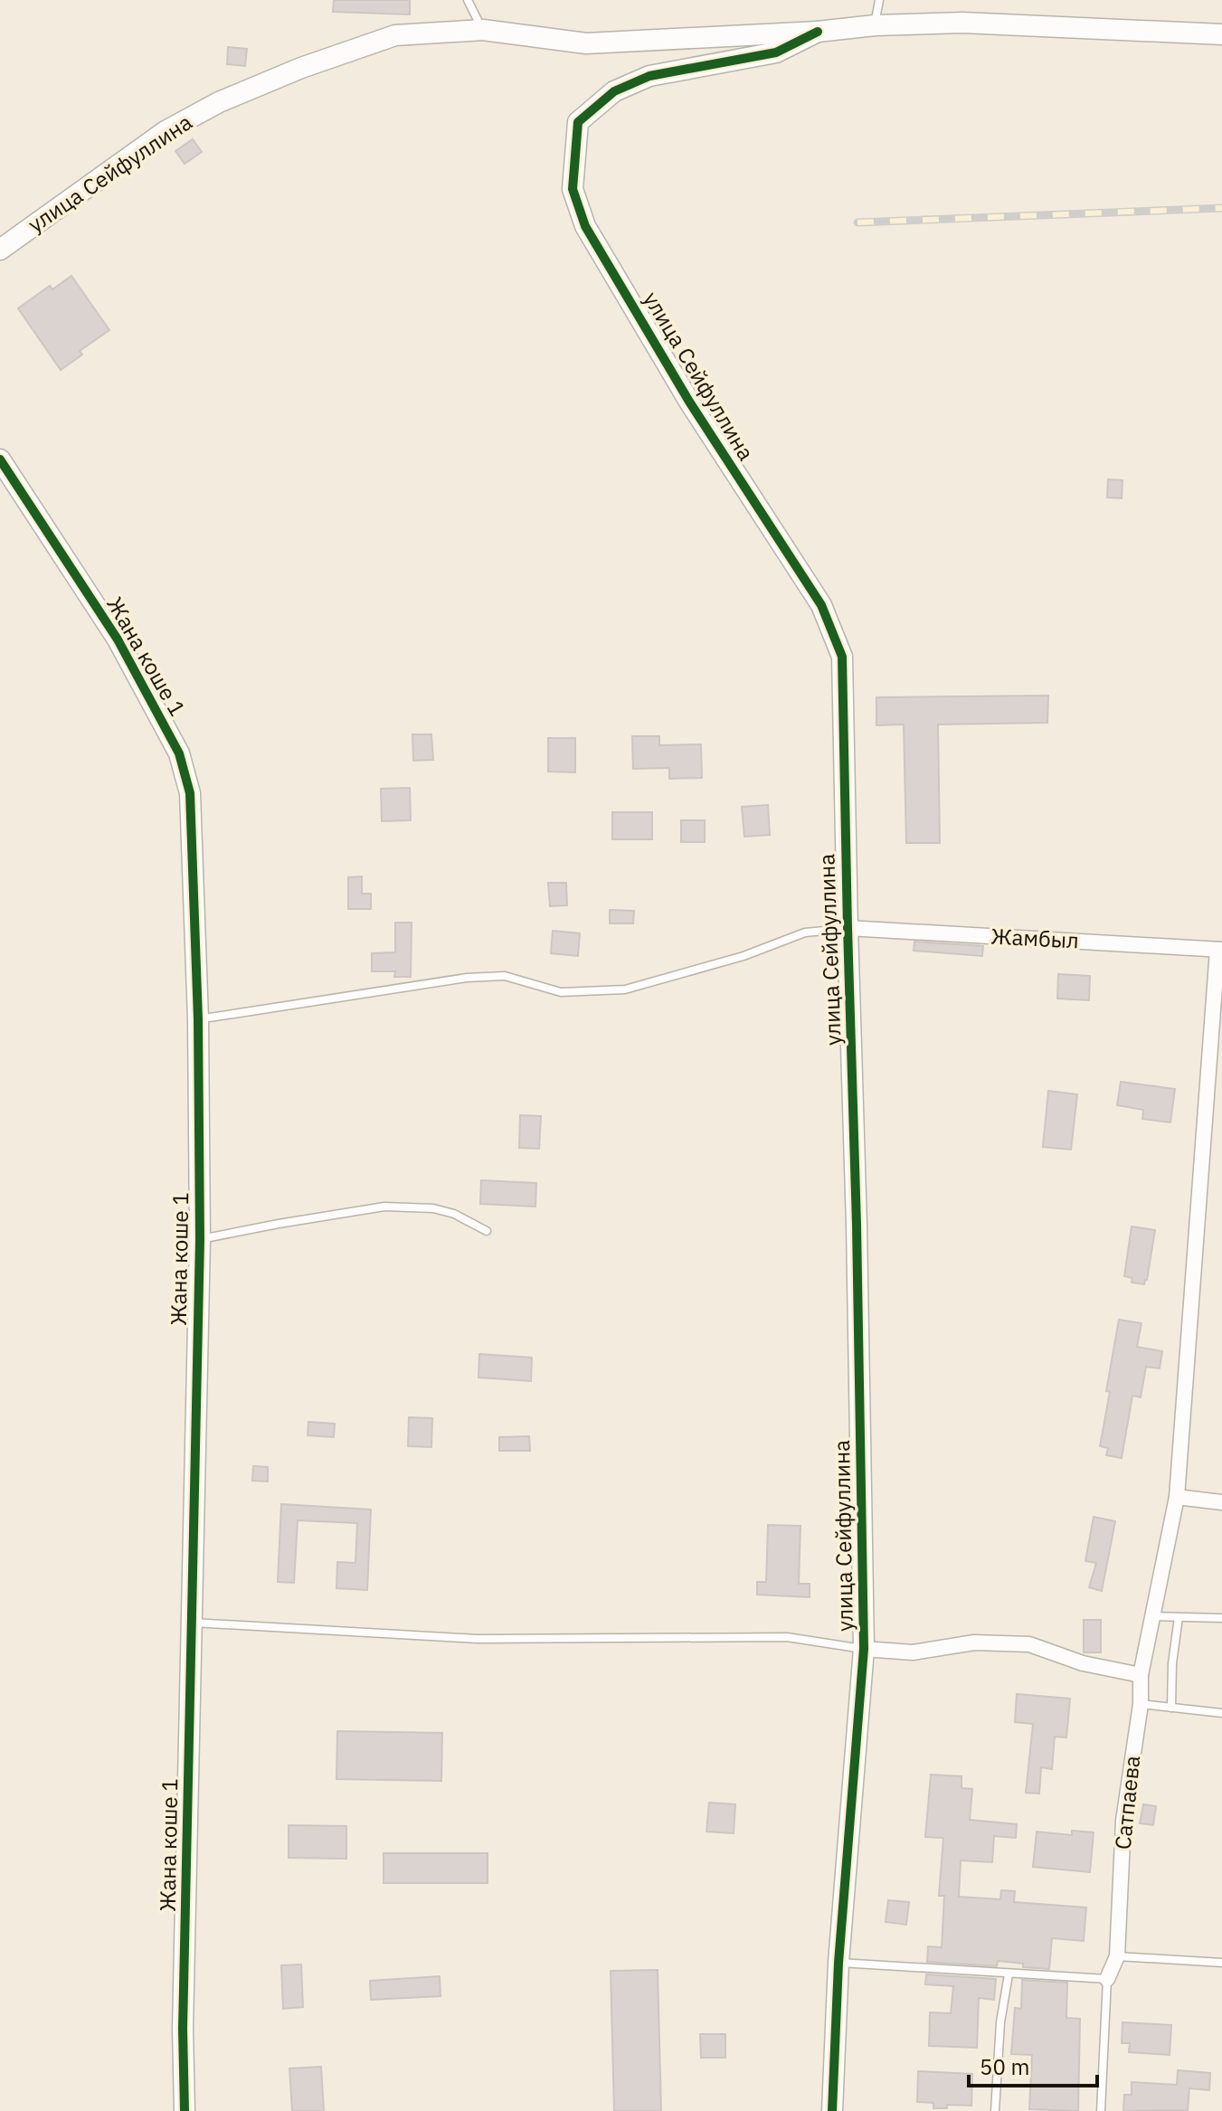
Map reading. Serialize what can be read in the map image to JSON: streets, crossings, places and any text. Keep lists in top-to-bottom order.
{
  "streets": {
    "street": [
      "улица Сейфуллина",
      "Жана коше 1",
      "Жамбыл",
      "Сатпаева"
    ]
  },
  "crossings": [
    ["улица Сейфуллина", "Жамбыл"],
    ["Жамбыл", "Сатпаева"]
  ],
  "scale_bar": "50 m"
}
